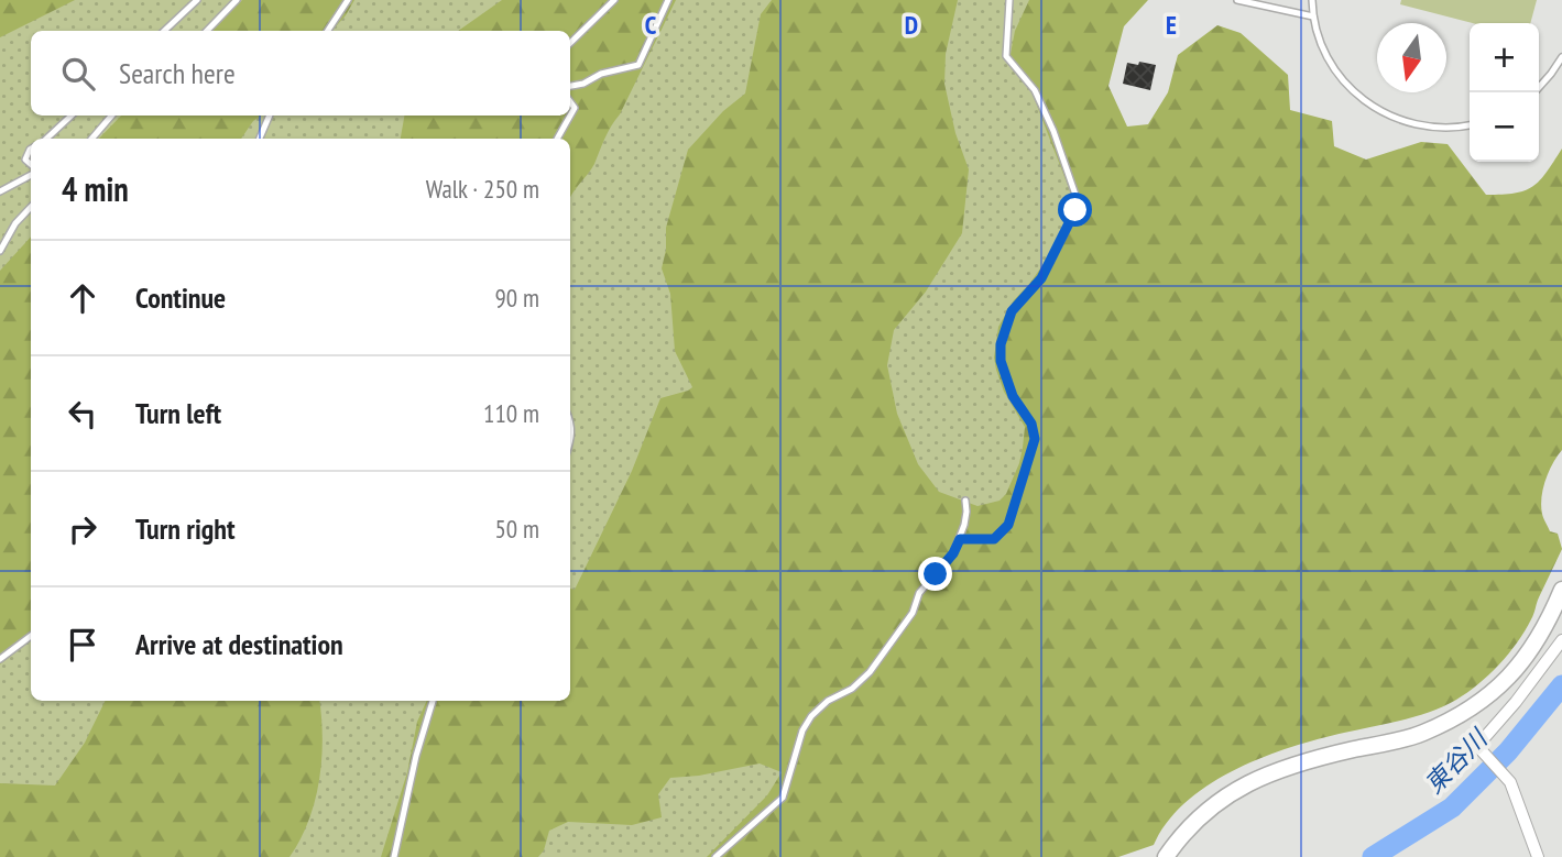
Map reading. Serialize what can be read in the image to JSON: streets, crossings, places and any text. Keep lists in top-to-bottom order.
{
  "water": ["東谷川"],
  "north": "bottom",
  "page": {
    "map_buttons": ["+", "−"],
    "search": "Search here",
    "heading": ["4 min", "Walk · 250 m"],
    "list": [
      ["Continue", "90 m"],
      ["Turn left", "110 m"],
      ["Turn right", "50 m"],
      "Arrive at destination"
    ]
  },
  "grid": {
    "columns": ["C", "D", "E"]
  }
}
